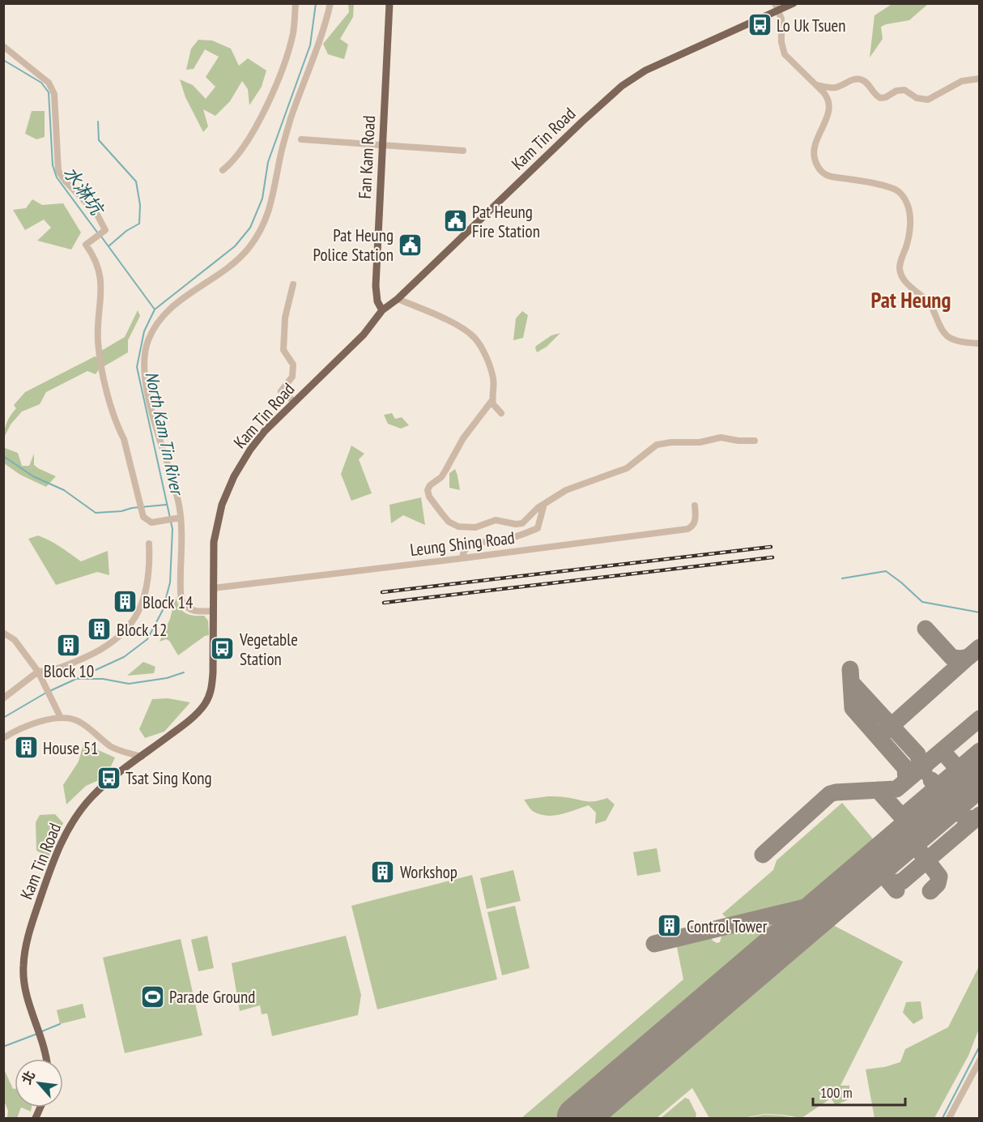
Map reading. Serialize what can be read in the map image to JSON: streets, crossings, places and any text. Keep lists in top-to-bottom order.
{
  "streets": {
    "main road": ["Kam Tin Road", "Fan Kam Road"],
    "street": ["Leung Shing Road"]
  },
  "crossings": [
    ["Kam Tin Road", "Fan Kam Road"],
    ["Kam Tin Road", "Leung Shing Road"]
  ],
  "districts": ["Pat Heung"],
  "water": ["水淋坑", "North Kam Tin River"],
  "places": {
    "bus stop": ["Lo Uk Tsuen", "Vegetable Station", "Tsat Sing Kong"],
    "public building": ["Pat Heung Fire Station", "Pat Heung Police Station"],
    "building": [
      "Block 14",
      "Block 12",
      "Block 10",
      "House 51",
      "Workshop",
      "Control Tower"
    ],
    "sports": ["Parade Ground"]
  },
  "scale_bar": "100 m",
  "north": "top left"
}
